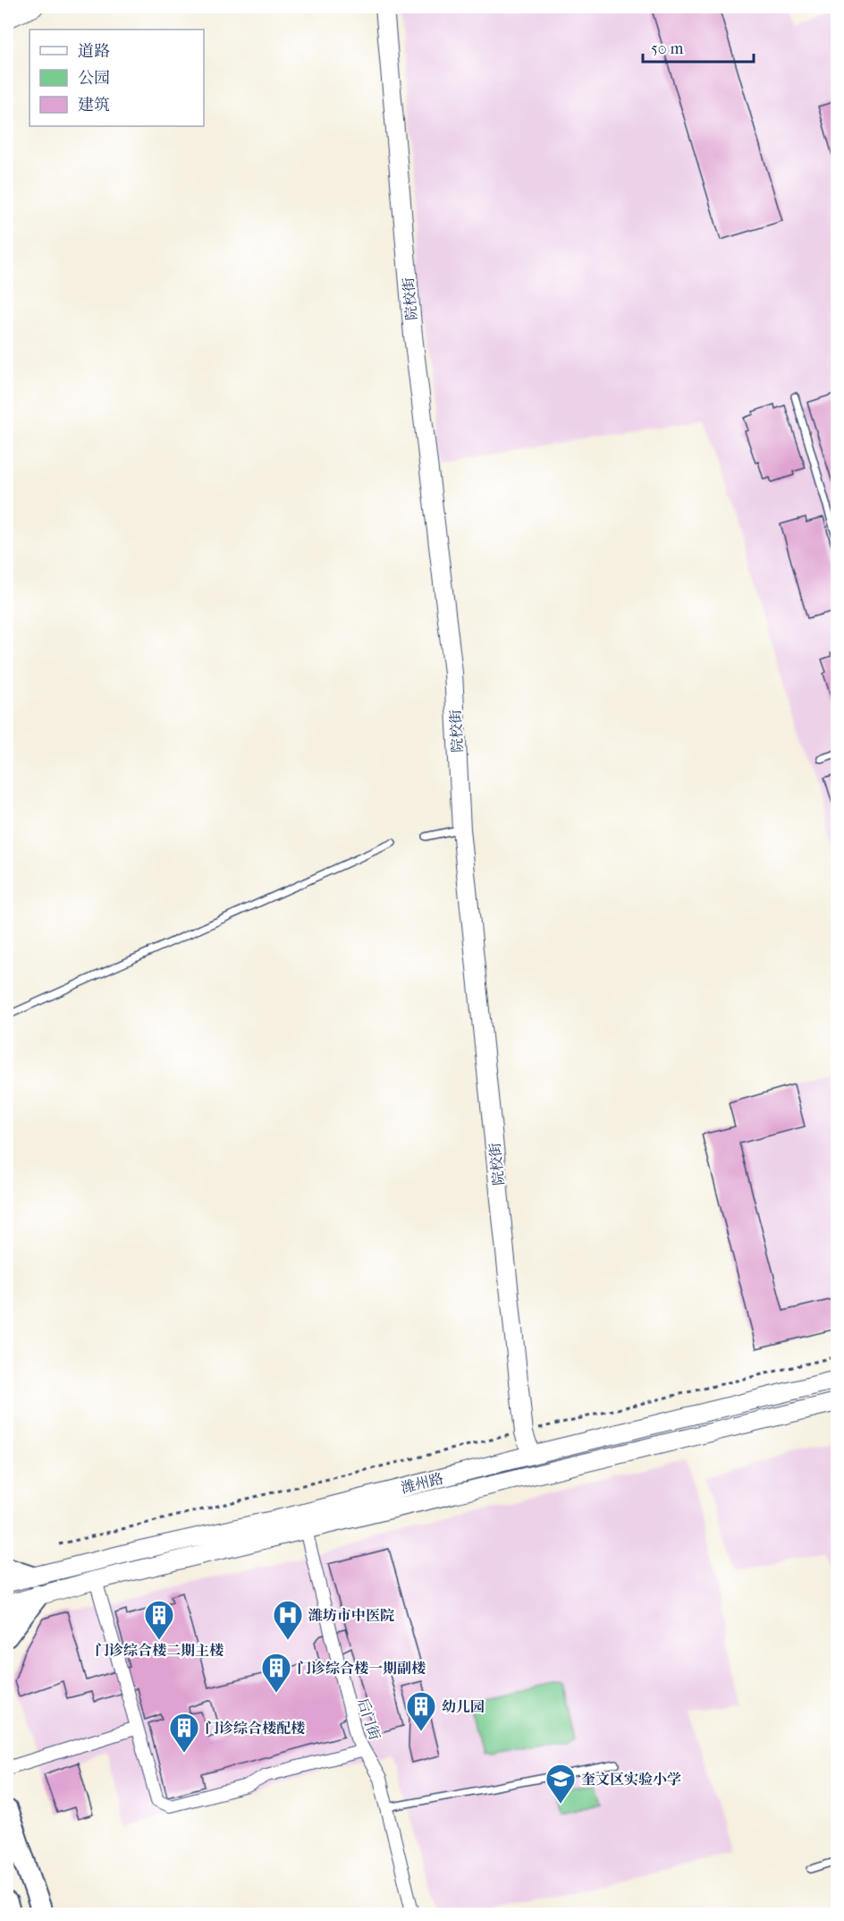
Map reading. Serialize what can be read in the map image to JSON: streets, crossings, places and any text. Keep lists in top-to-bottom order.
{
  "streets": {
    "main road": ["院校街", "潍州路"],
    "street": ["后门街"]
  },
  "crossings": [
    ["院校街", "潍州路"],
    ["潍州路", "后门街"]
  ],
  "places": {
    "building": [
      "门诊综合楼二期主楼",
      "门诊综合楼一期副楼",
      "幼儿园",
      "门诊综合楼配楼"
    ],
    "hospital": ["潍坊市中医院"],
    "school or university": ["奎文区实验小学"]
  },
  "legend": ["道路", "公园", "建筑"],
  "scale_bar": "50 m"
}
